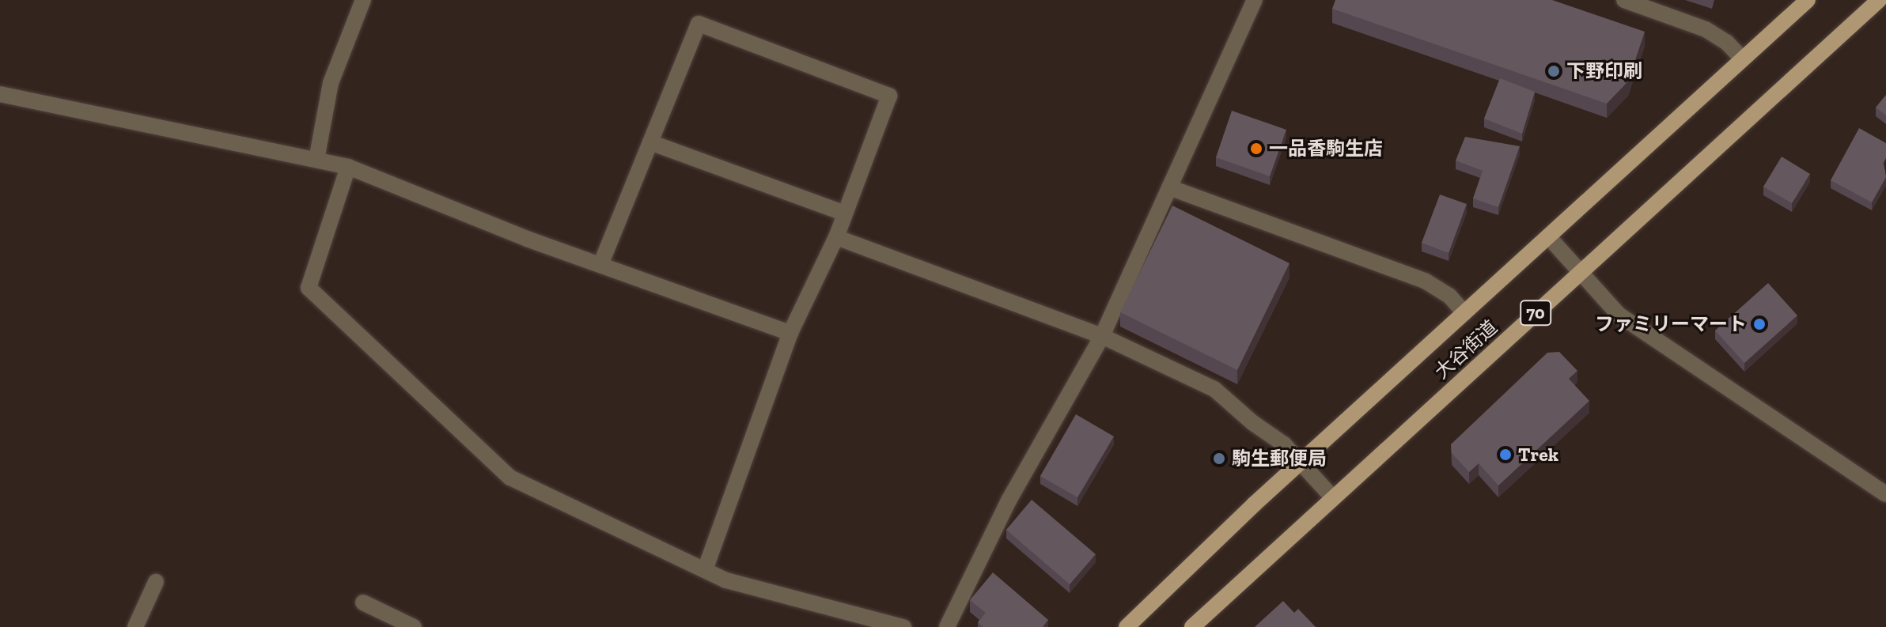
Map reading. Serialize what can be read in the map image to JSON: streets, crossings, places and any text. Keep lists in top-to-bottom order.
{
  "streets": {
    "main road": ["70", "大谷街道"]
  },
  "places": [
    "下野印刷",
    "一品香駒生店",
    "ファミリーマート",
    "Trek",
    "駒生郵便局"
  ]
}
